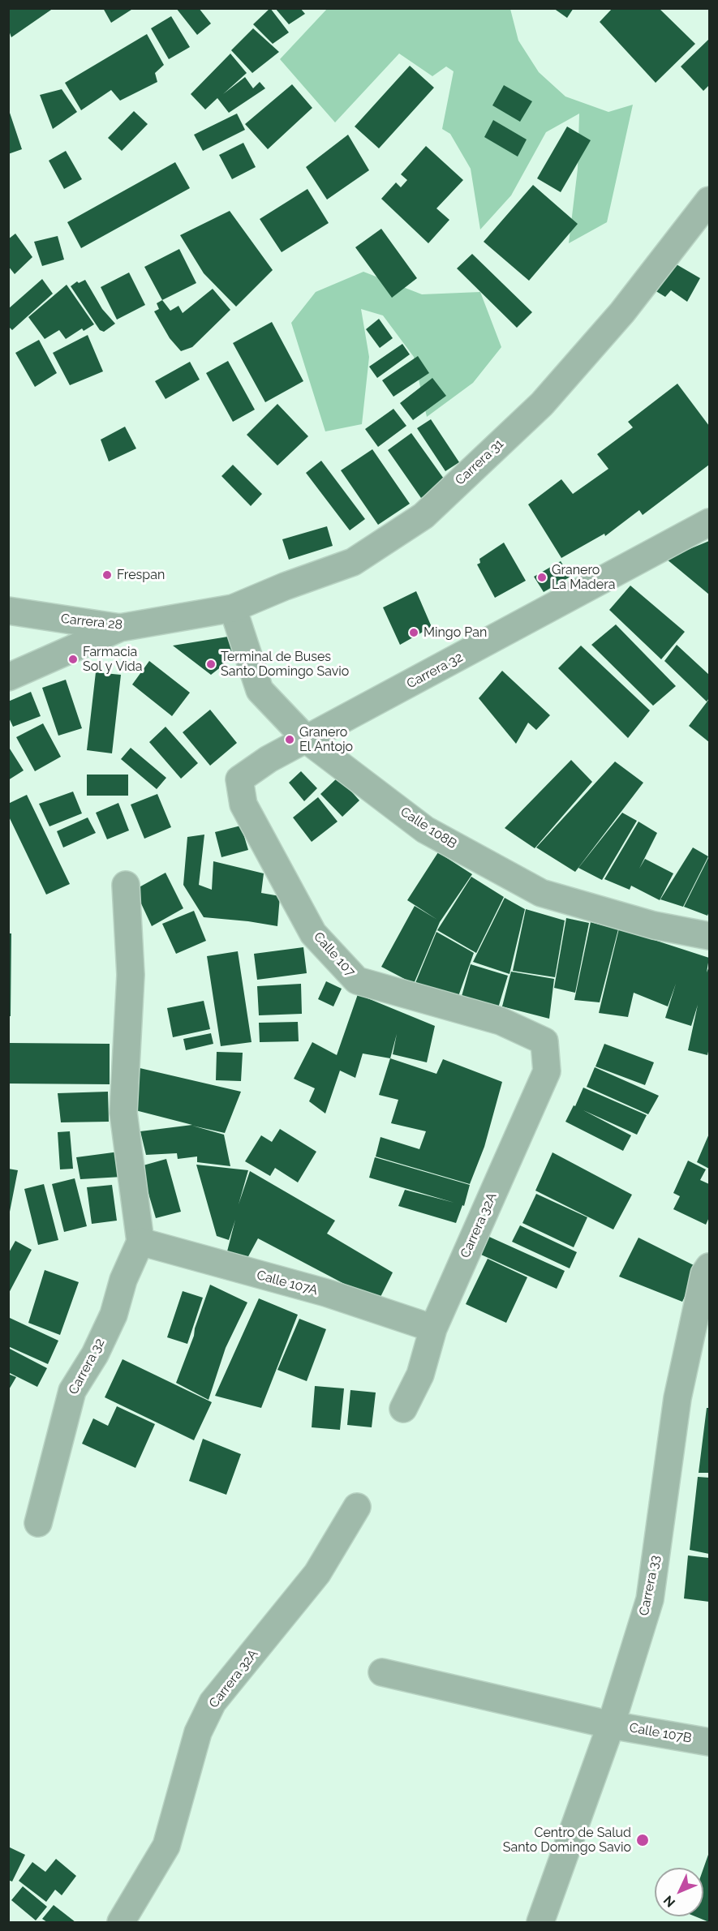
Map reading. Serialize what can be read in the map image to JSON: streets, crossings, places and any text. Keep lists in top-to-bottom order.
{
  "streets": {
    "street": [
      "Carrera 31",
      "Carrera 28",
      "Carrera 32",
      "Calle 108B",
      "Calle 107",
      "Carrera 32A",
      "Calle 107A",
      "Carrera 33",
      "Calle 107B"
    ]
  },
  "crossings": [
    ["Carrera 31", "Carrera 28"],
    ["Carrera 31", "Calle 108B"],
    ["Carrera 32", "Calle 108B"],
    ["Carrera 32", "Calle 107"],
    ["Carrera 32", "Calle 107A"],
    ["Calle 107", "Carrera 32A"],
    ["Carrera 32A", "Calle 107A"],
    ["Carrera 33", "Calle 107B"]
  ],
  "places": [
    "Frespan",
    "Granero La Madera",
    "Mingo Pan",
    "Farmacia Sol y Vida",
    "Terminal de Buses Santo Domingo Savio",
    "Granero El Antojo",
    "Centro de Salud Santo Domingo Savio"
  ],
  "north": "bottom left"
}
